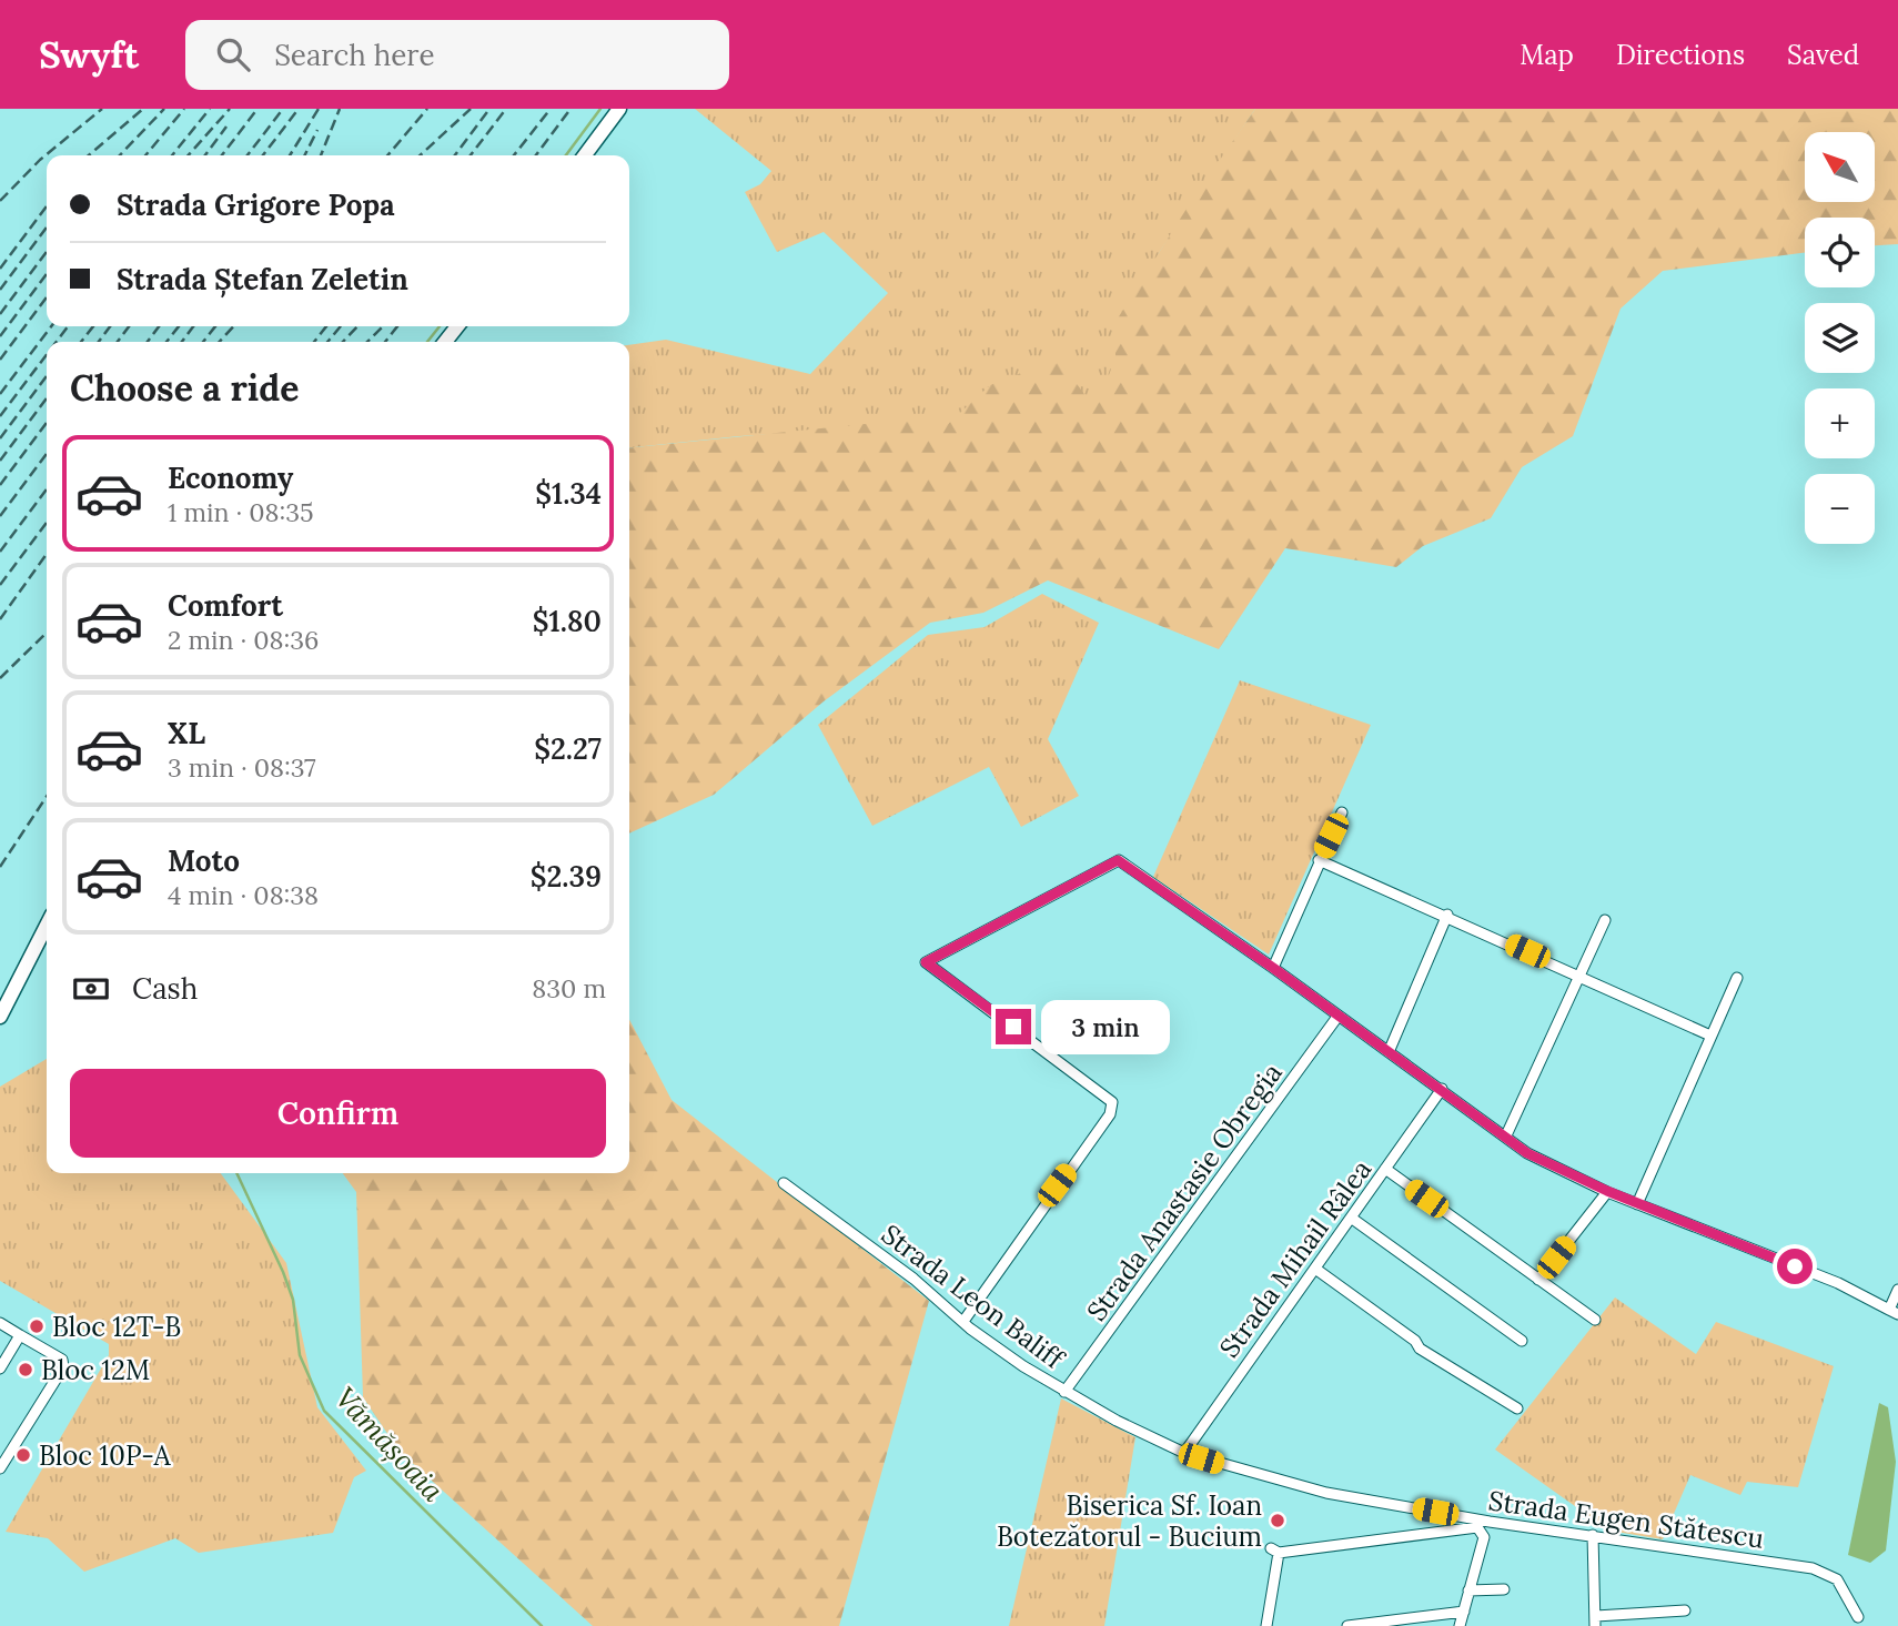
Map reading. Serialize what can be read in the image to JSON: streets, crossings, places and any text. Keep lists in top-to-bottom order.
{
  "streets": {
    "street": [
      "Strada Anastasie Obregia",
      "Strada Mihail Râlea",
      "Strada Leon Baliff",
      "Strada Eugen Stătescu"
    ]
  },
  "crossings": [
    ["Strada Anastasie Obregia", "Strada Leon Baliff"],
    ["Strada Mihail Râlea", "Strada Leon Baliff"],
    ["Strada Mihail Râlea", "Strada Eugen Stătescu"],
    ["Strada Leon Baliff", "Strada Eugen Stătescu"]
  ],
  "water": ["Vămășoaia"],
  "places": [
    "Bloc 12T-B",
    "Bloc 12M",
    "Bloc 10P-A",
    "Biserica Sf. Ioan Botezătorul - Bucium"
  ],
  "north": "top left",
  "page": {
    "header": "Swyft",
    "search": "Search here",
    "nav": ["Map", "Directions", "Saved"],
    "map_buttons": ["+", "−"],
    "banner": ["Strada Grigore Popa", "Strada Ștefan Zeletin"],
    "heading": "Choose a ride",
    "list": [
      {
        "name": "Economy",
        "note": "1 min · 08:35",
        "value": "$1.34"
      },
      {
        "name": "Comfort",
        "note": "2 min · 08:36",
        "value": "$1.80"
      },
      {
        "name": "XL",
        "note": "3 min · 08:37",
        "value": "$2.27"
      },
      {
        "name": "Moto",
        "note": "4 min · 08:38",
        "value": "$2.39"
      }
    ],
    "pay": ["Cash", "830 m"],
    "bubble": "3 min",
    "buttons": "Confirm"
  }
}
